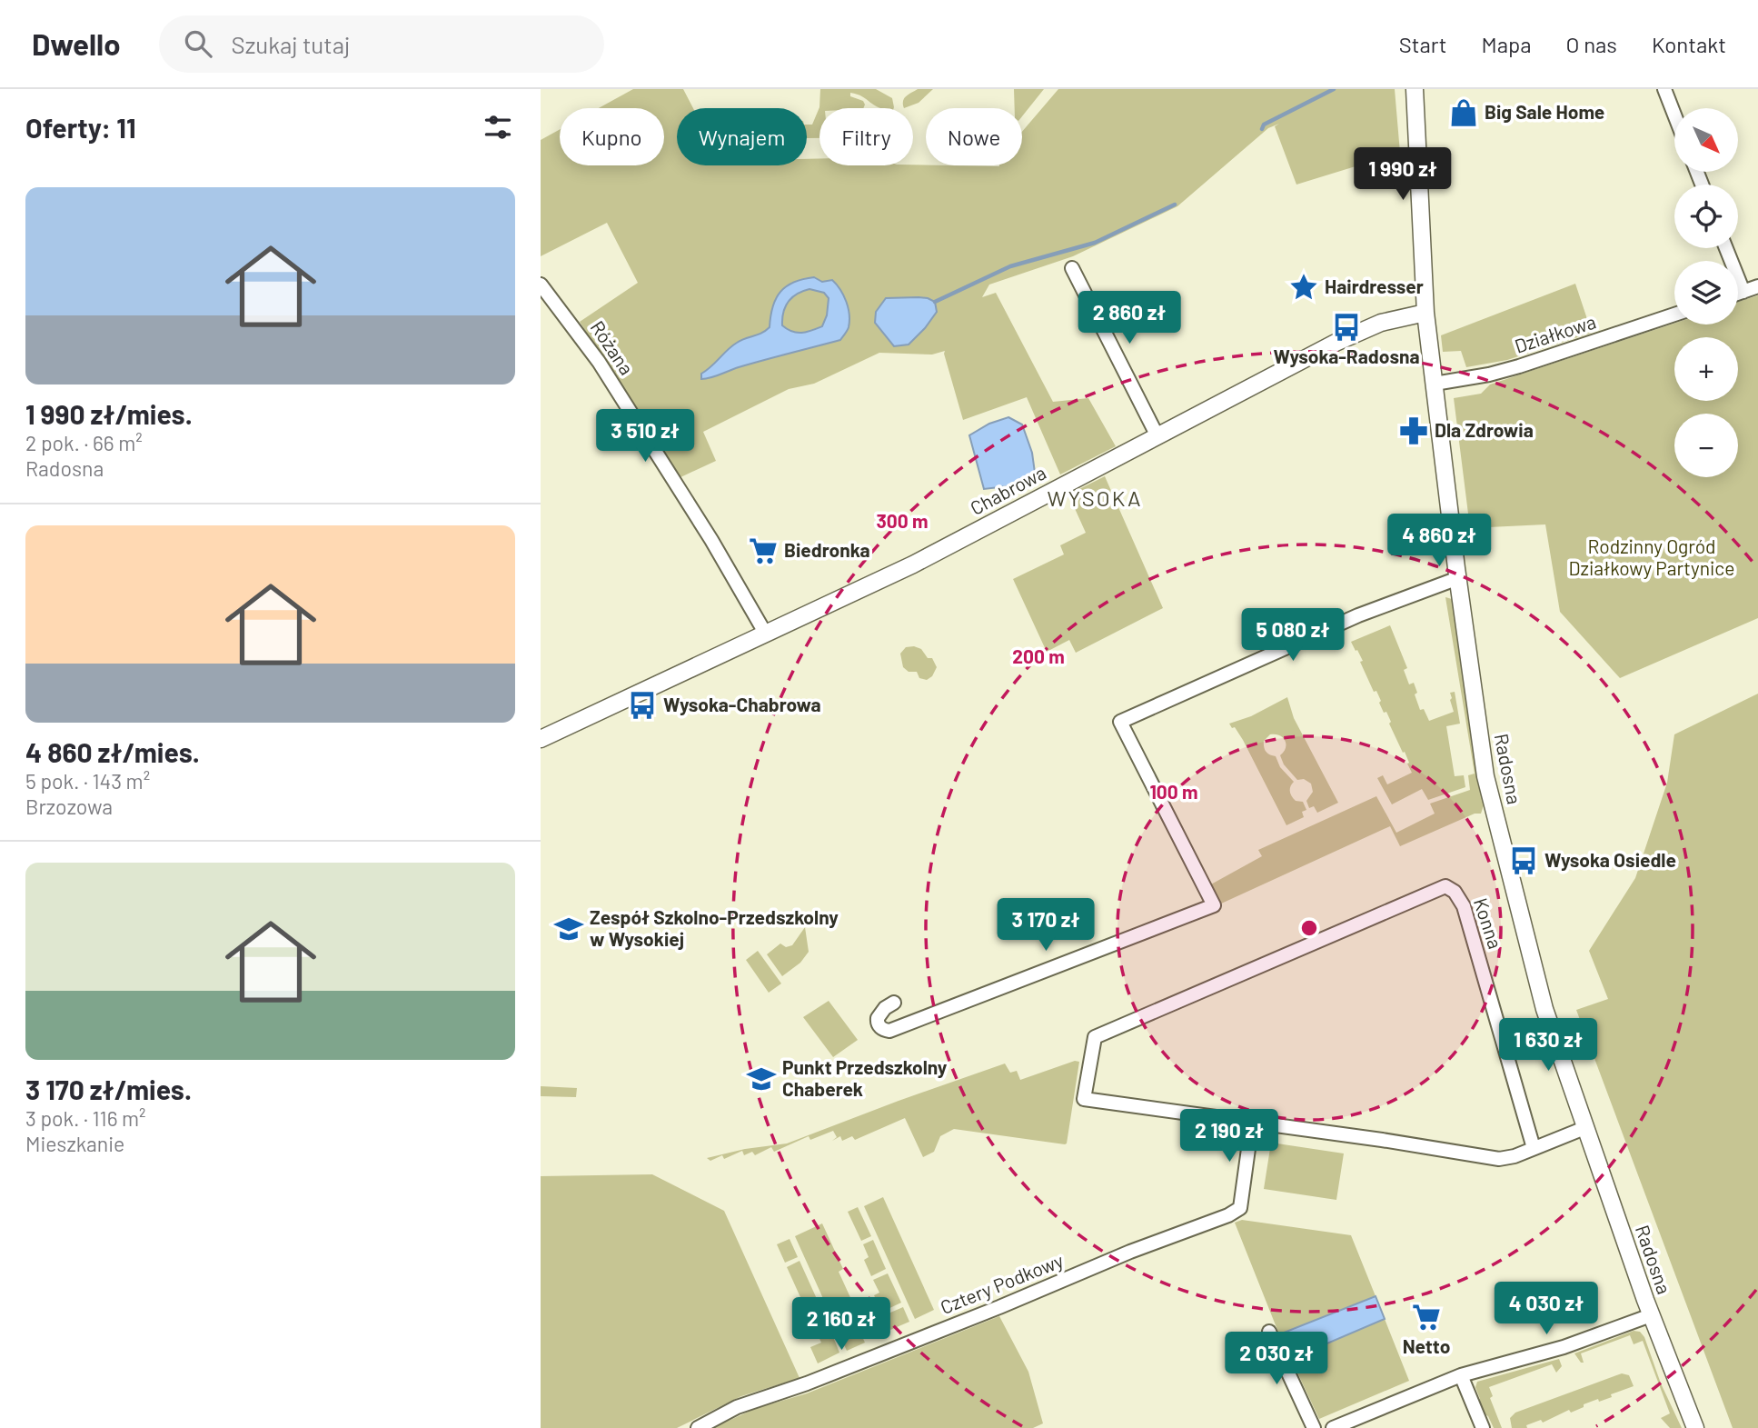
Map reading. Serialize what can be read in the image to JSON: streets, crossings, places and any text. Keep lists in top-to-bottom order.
{
  "streets": {
    "street": [
      "Działkowa",
      "Różana",
      "Chabrowa",
      "Radosna",
      "Konna",
      "Cztery Podkowy"
    ]
  },
  "crossings": [
    ["Działkowa", "Radosna"],
    ["Różana", "Chabrowa"],
    ["Chabrowa", "Radosna"],
    ["Konna", "Cztery Podkowy"]
  ],
  "districts": ["WYSOKA"],
  "parks": ["Rodzinny Ogród Działkowy Partynice"],
  "places": {
    "shop": ["Big Sale Home"],
    "place": ["Hairdresser"],
    "bus stop": ["Wysoka-Radosna", "Wysoka-Chabrowa", "Wysoka Osiedle"],
    "pharmacy": ["Dla Zdrowia"],
    "supermarket": ["Biedronka", "Netto"],
    "school or university": ["Zespół Szkolno-Przedszkolny w Wysokiej", "Punkt Przedszkolny Chaberek"]
  },
  "north": "bottom right",
  "page": {
    "header": "Dwello",
    "search": "Szukaj tutaj",
    "nav": [
      "Start",
      "Mapa",
      "O nas",
      "Kontakt"
    ],
    "heading": "Oferty: 11",
    "map_buttons": ["+", "−"],
    "chip": [
      "Kupno",
      "Wynajem",
      "Filtry",
      "Nowe"
    ],
    "price": [
      "1 990 zł",
      "2 860 zł",
      "3 510 zł",
      "4 860 zł",
      "5 080 zł",
      "3 170 zł",
      "1 630 zł",
      "2 190 zł",
      "4 030 zł",
      "2 160 zł",
      "2 030 zł"
    ],
    "list": [
      {
        "name": "1 990 zł/mies.",
        "note": "2 pok. · 66 m² · Radosna"
      },
      {
        "name": "4 860 zł/mies.",
        "note": "5 pok. · 143 m² · Brzozowa"
      },
      {
        "name": "3 170 zł/mies.",
        "note": "3 pok. · 116 m² · Mieszkanie"
      }
    ]
  },
  "rings": ["300 m", "200 m", "100 m"]
}
